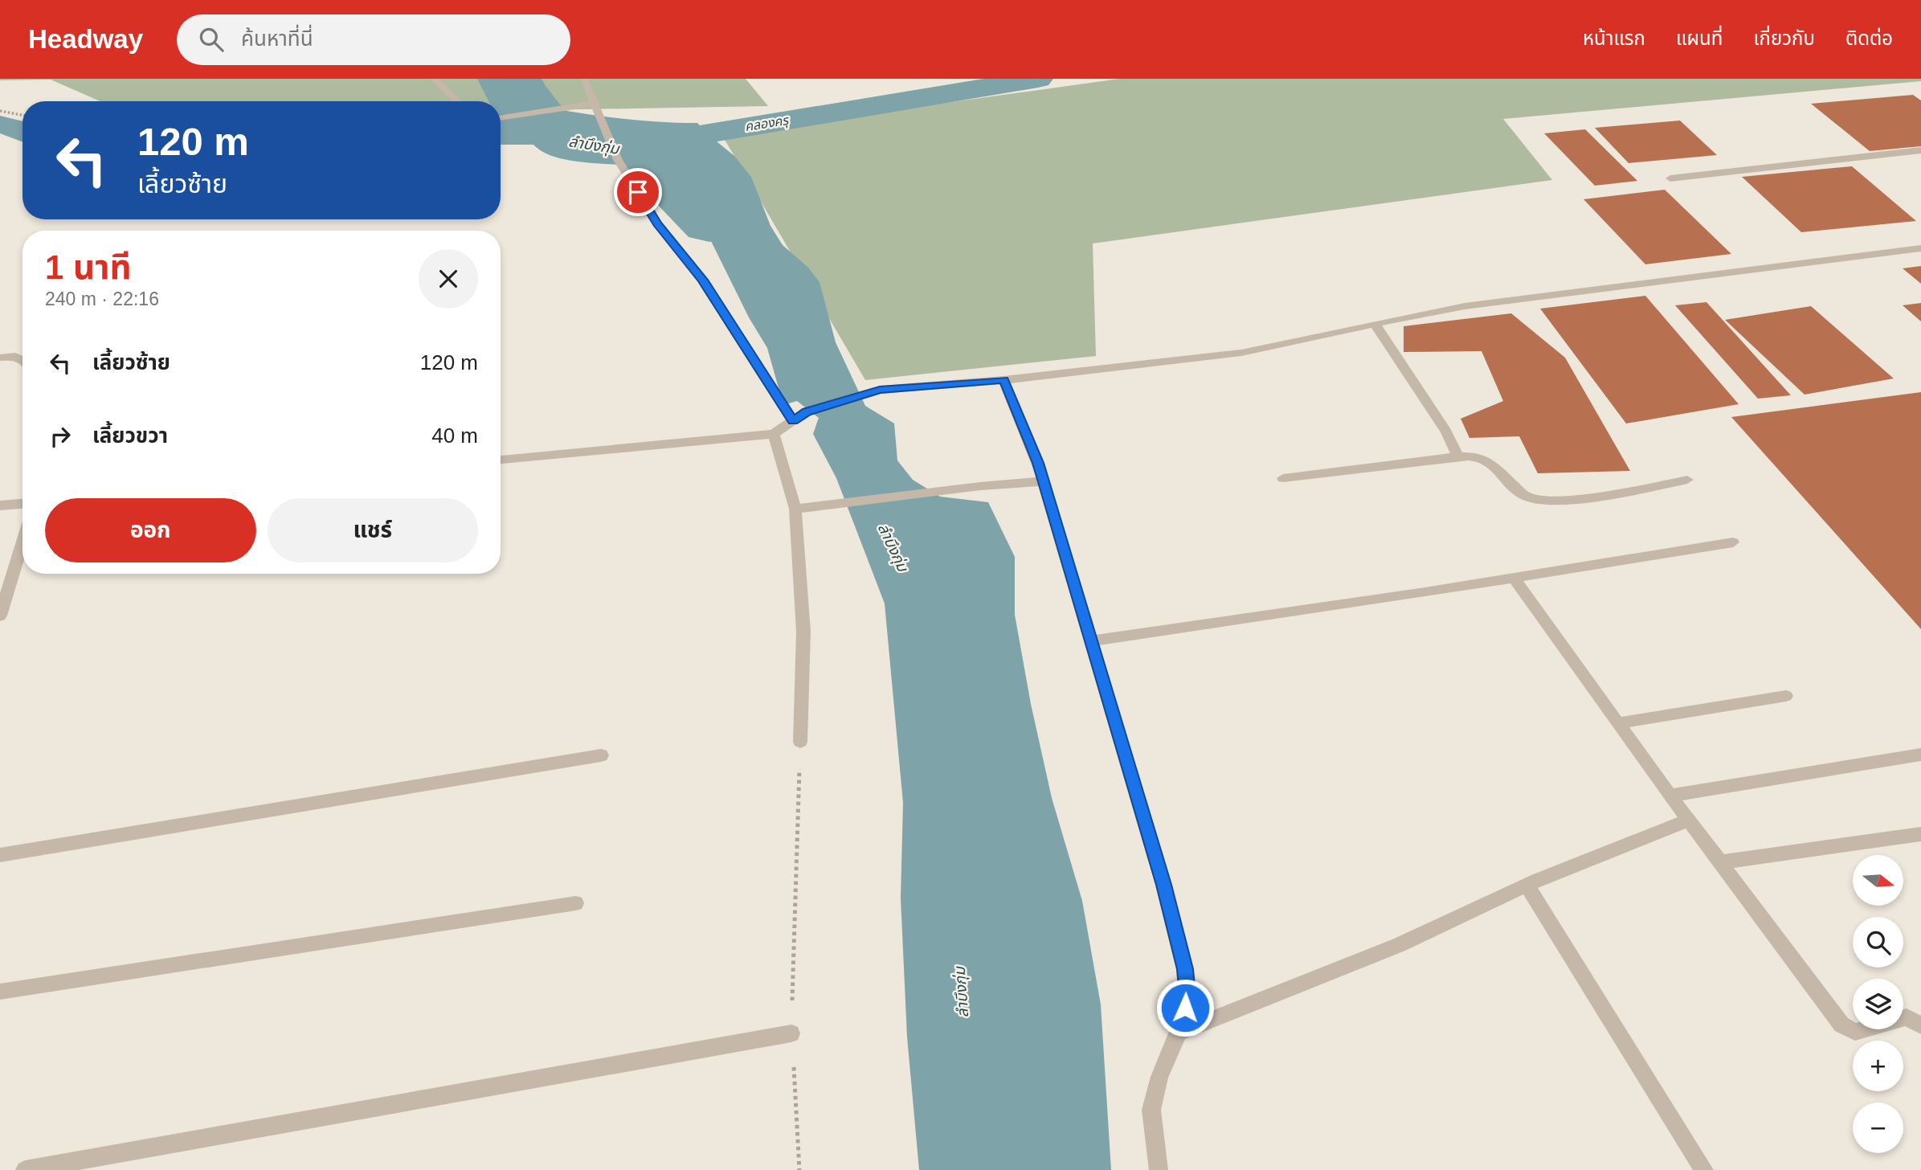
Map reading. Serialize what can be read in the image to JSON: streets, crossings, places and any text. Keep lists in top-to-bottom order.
{
  "water": ["คลองครุ", "ลำบึงกุ่ม"],
  "north": "right",
  "page": {
    "header": "Headway",
    "search": "ค้นหาที่นี่",
    "nav": [
      "หน้าแรก",
      "แผนที่",
      "เกี่ยวกับ",
      "ติดต่อ"
    ],
    "turn": ["120 m", "เลี้ยวซ้าย"],
    "heading": ["1 นาที", "240 m · 22:16"],
    "list": [
      {
        "name": "เลี้ยวซ้าย",
        "value": "120 m"
      },
      {
        "name": "เลี้ยวขวา",
        "value": "40 m"
      }
    ],
    "buttons": ["ออก", "แชร์"],
    "map_buttons": ["+", "−"]
  }
}
